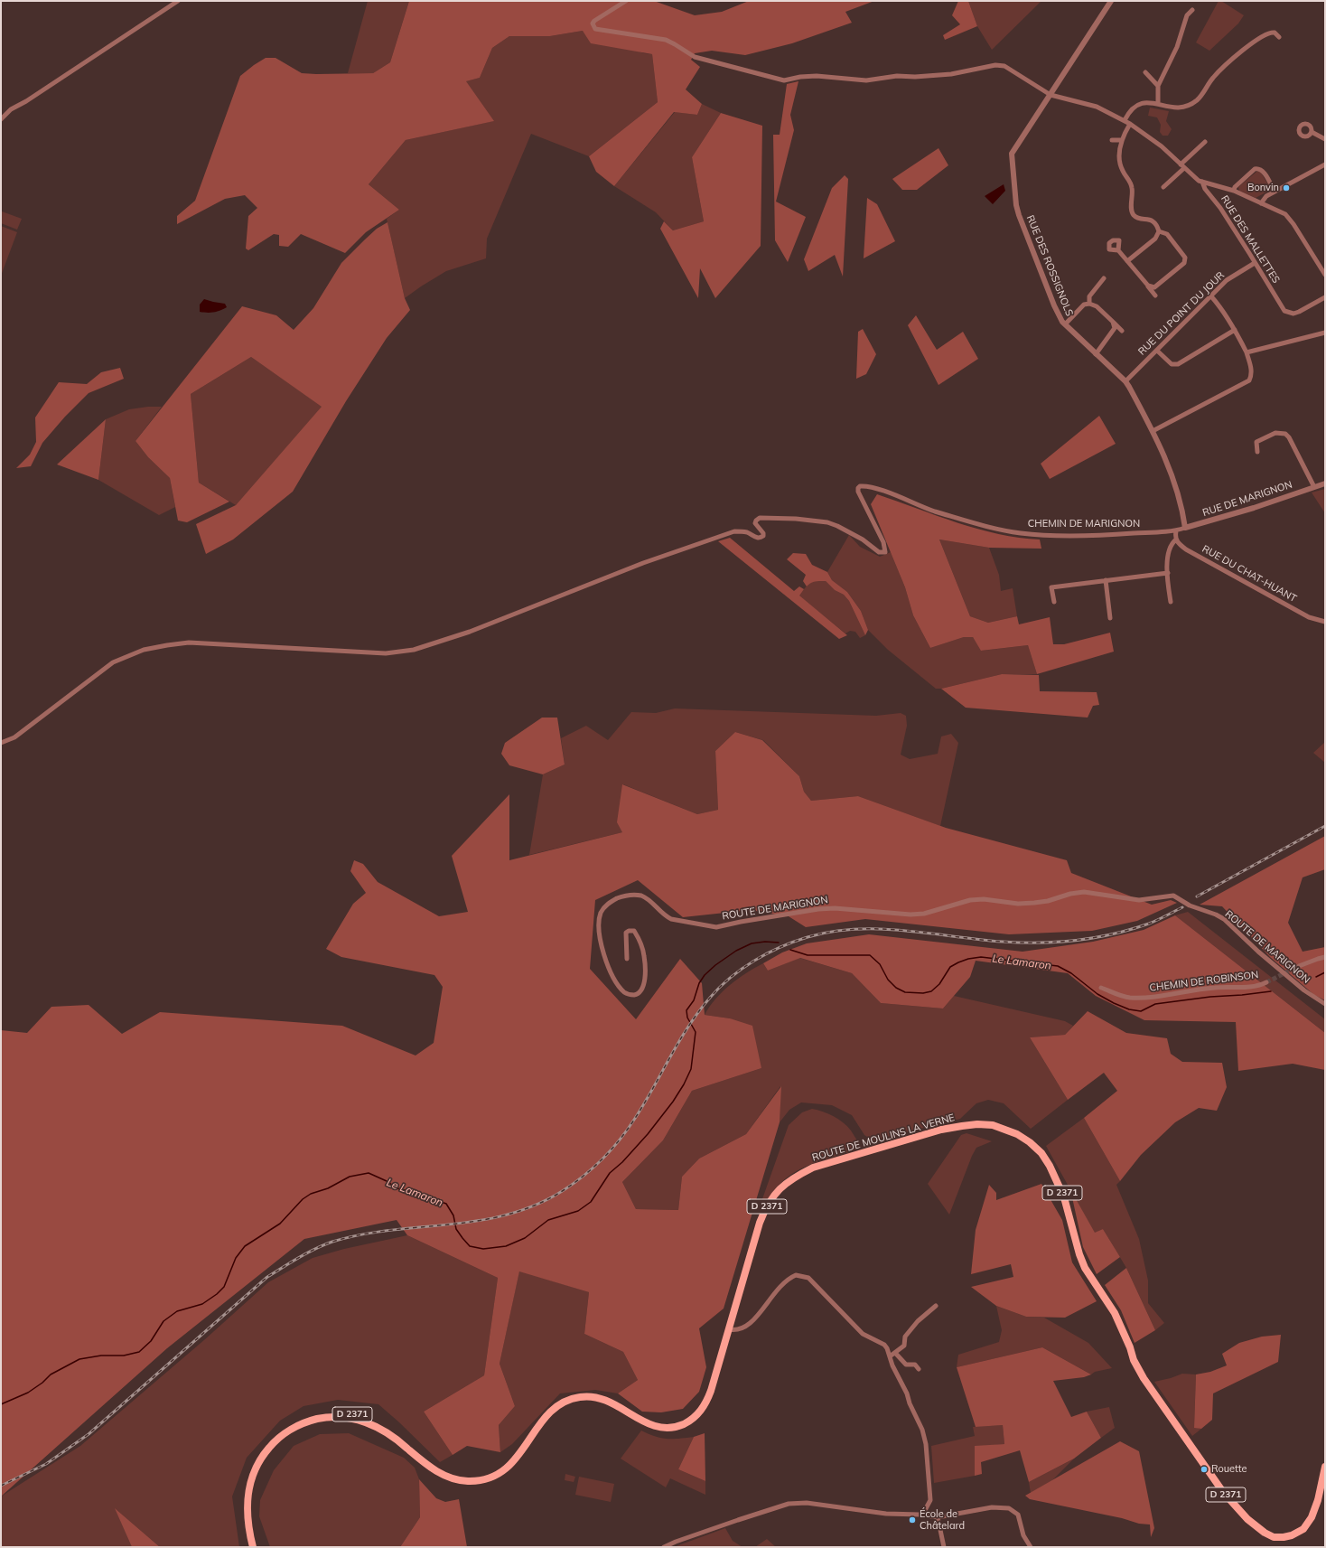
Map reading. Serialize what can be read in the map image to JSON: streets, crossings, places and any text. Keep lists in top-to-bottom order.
{
  "streets": {
    "main road": ["ROUTE DE MOULINS LA VERNE", "D 2371"],
    "street": [
      "RUE DES MALLETTES",
      "RUE DES ROSSIGNOLS",
      "RUE DU POINT DU JOUR",
      "RUE DE MARIGNON",
      "CHEMIN DE MARIGNON",
      "RUE DU CHAT-HUANT",
      "ROUTE DE MARIGNON",
      "CHEMIN DE ROBINSON"
    ]
  },
  "crossings": [
    ["RUE DES MALLETTES", "RUE DES ROSSIGNOLS"],
    ["RUE DES MALLETTES", "RUE DU POINT DU JOUR"],
    ["RUE DES ROSSIGNOLS", "RUE DU POINT DU JOUR"],
    ["RUE DES ROSSIGNOLS", "RUE DE MARIGNON"],
    ["RUE DE MARIGNON", "CHEMIN DE MARIGNON"],
    ["ROUTE DE MOULINS LA VERNE", "D 2371"]
  ],
  "water": ["Le Lamaron"],
  "places": ["Bonvin", "Rouette", "École de Châtelard"]
}
